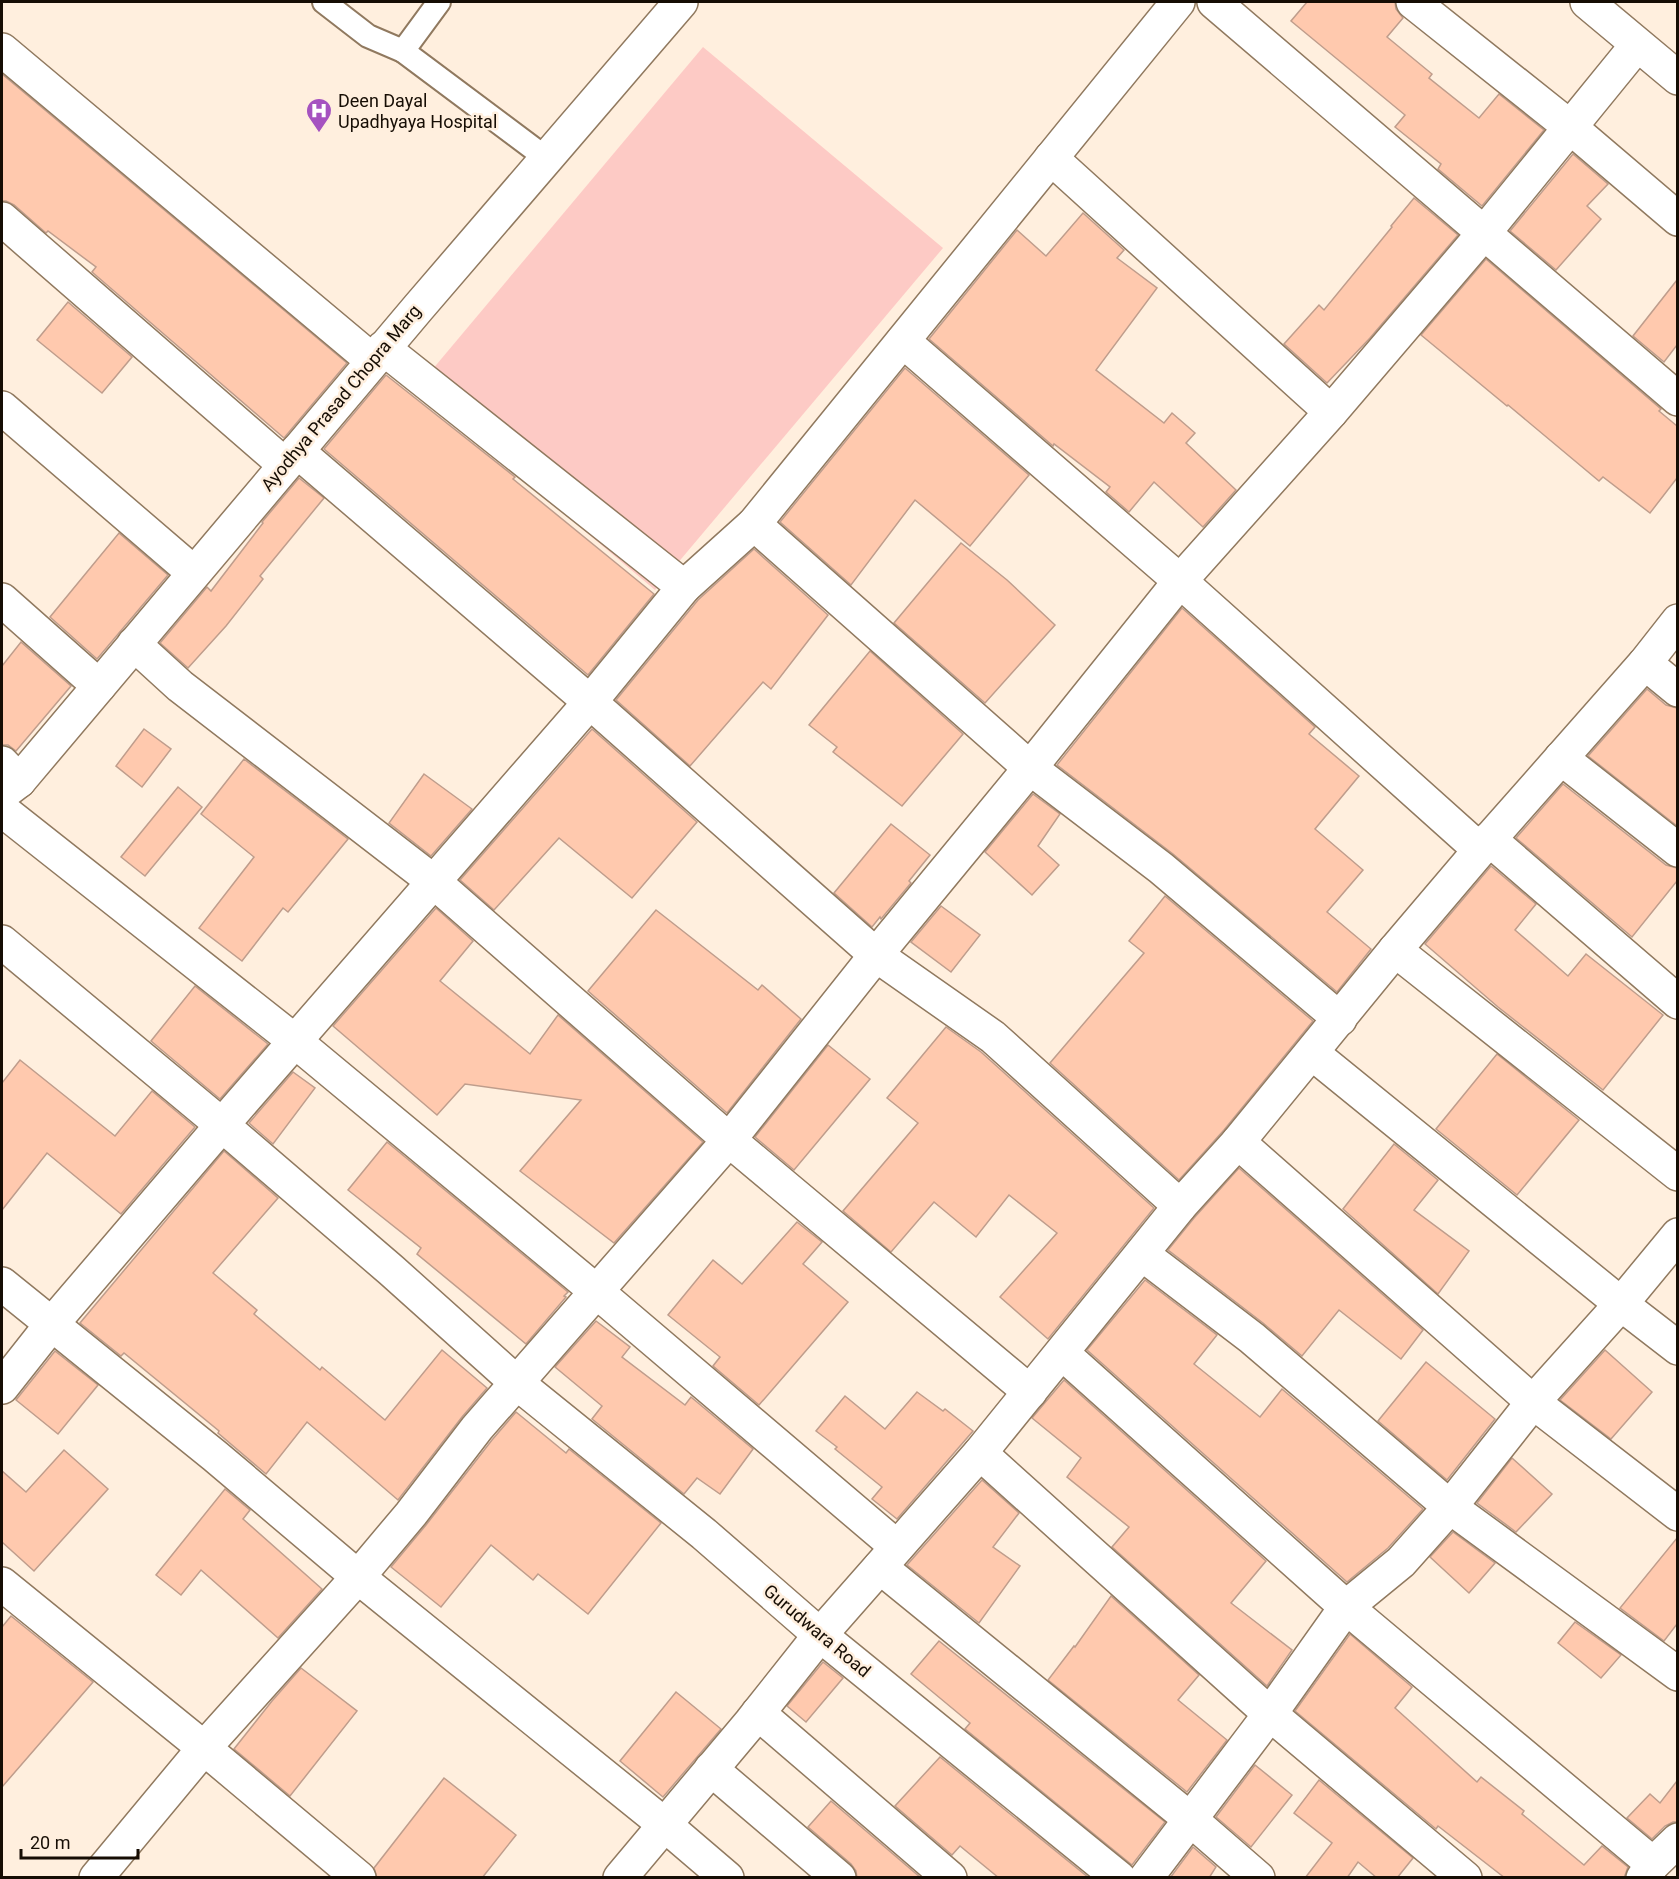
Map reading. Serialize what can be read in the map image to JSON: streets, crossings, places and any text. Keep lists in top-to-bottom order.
{
  "streets": {
    "street": ["Ayodhya Prasad Chopra Marg", "Gurudwara Road"]
  },
  "places": {
    "hospital": ["Deen Dayal Upadhyaya Hospital"]
  },
  "scale_bar": "20 m"
}
